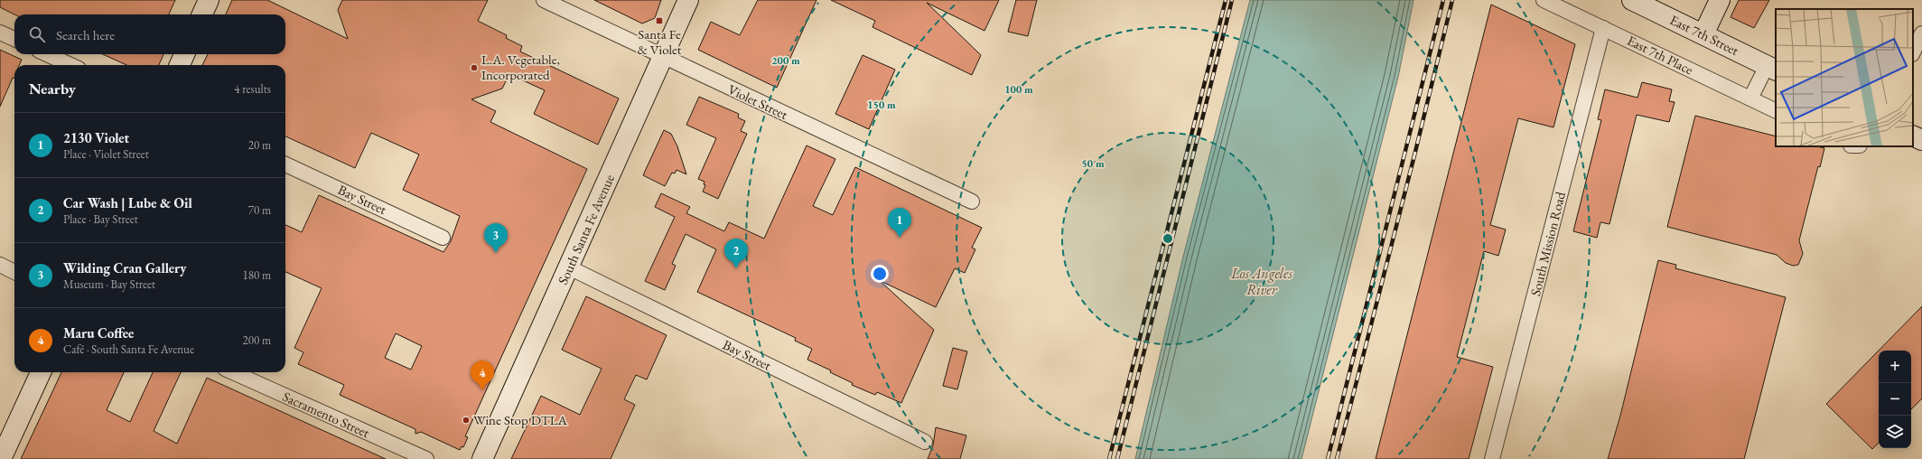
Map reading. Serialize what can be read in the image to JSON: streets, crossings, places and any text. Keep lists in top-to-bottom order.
{
  "streets": {
    "main road": ["East 7th Street", "South Santa Fe Avenue"],
    "street": [
      "East 7th Place",
      "Violet Street",
      "Bay Street",
      "South Mission Road",
      "Sacramento Street"
    ]
  },
  "crossings": [
    ["East 7th Place", "South Mission Road"],
    ["Violet Street", "South Santa Fe Avenue"],
    ["Bay Street", "South Santa Fe Avenue"]
  ],
  "water": ["Los Angeles River"],
  "places": {
    "transit": ["Santa Fe & Violet"],
    "other": ["L.A. Vegetable, Incorporated", "Wine Stop DTLA"]
  },
  "page": {
    "search": "Search here",
    "heading": ["Nearby", "4 results"],
    "list": [
      {
        "mark": "1",
        "name": "2130 Violet",
        "note": "Place · Violet Street",
        "value": "20 m"
      },
      {
        "mark": "2",
        "name": "Car Wash | Lube & Oil",
        "note": "Place · Bay Street",
        "value": "70 m"
      },
      {
        "mark": "3",
        "name": "Wilding Cran Gallery",
        "note": "Museum · Bay Street",
        "value": "180 m"
      },
      {
        "mark": "4",
        "name": "Maru Coffee",
        "note": "Café · South Santa Fe Avenue",
        "value": "200 m"
      }
    ],
    "pins": [
      "1",
      "3",
      "2",
      "4"
    ],
    "map_buttons": ["+", "−"]
  },
  "rings": [
    "200 m",
    "100 m",
    "150 m",
    "50 m"
  ]
}
